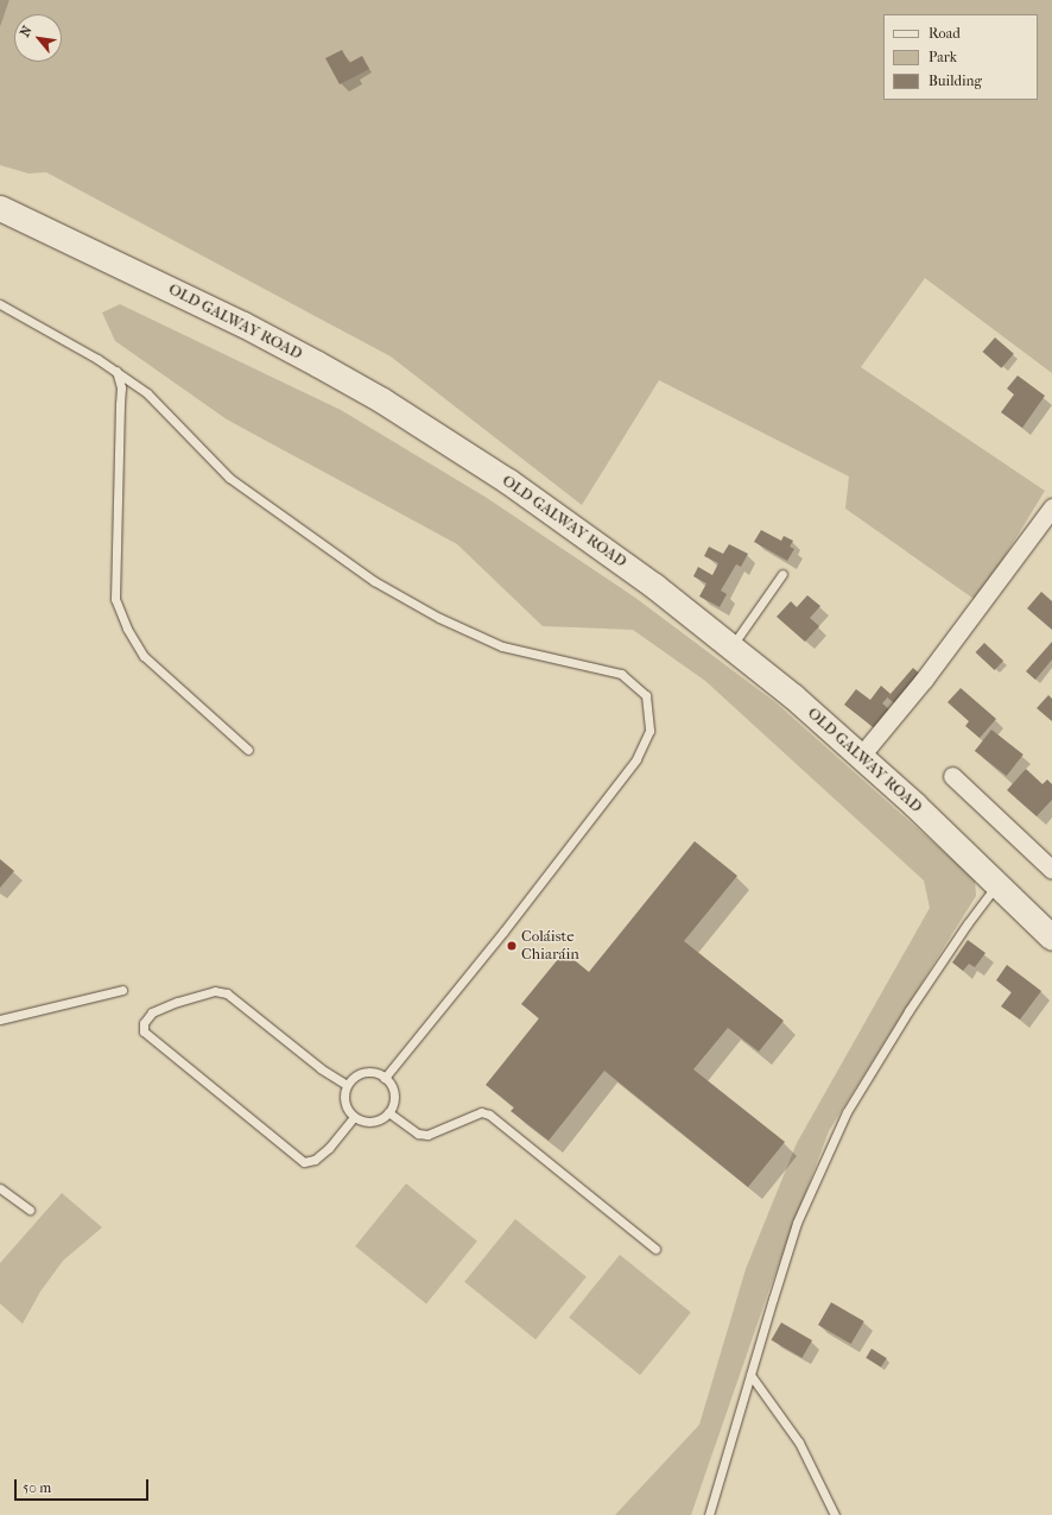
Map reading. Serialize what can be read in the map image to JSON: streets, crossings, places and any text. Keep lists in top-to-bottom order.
{
  "streets": {
    "main road": ["OLD GALWAY ROAD"]
  },
  "places": ["Coláiste Chiaráin"],
  "legend": ["Road", "Park", "Building"],
  "scale_bar": "50 m",
  "north": "top left"
}
